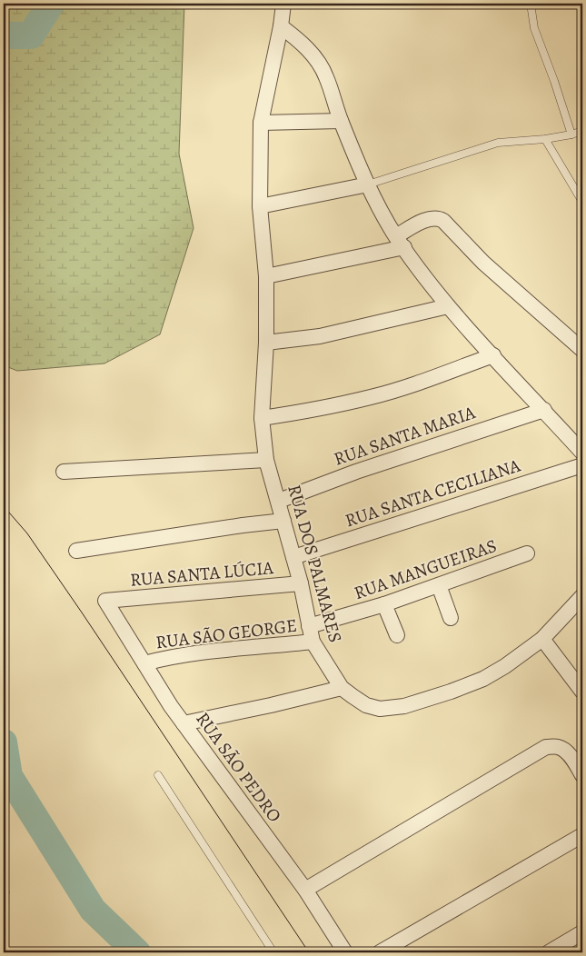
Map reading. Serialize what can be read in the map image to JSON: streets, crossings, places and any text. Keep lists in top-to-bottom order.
{
  "streets": {
    "street": [
      "RUA SANTA MARIA",
      "RUA SANTA CECILIANA",
      "RUA DOS PALMARES",
      "RUA MANGUEIRAS",
      "RUA SANTA LÚCIA",
      "RUA SÃO GEORGE",
      "RUA SÃO PEDRO"
    ]
  },
  "crossings": [
    ["RUA SANTA MARIA", "RUA DOS PALMARES"],
    ["RUA SANTA CECILIANA", "RUA DOS PALMARES"],
    ["RUA DOS PALMARES", "RUA MANGUEIRAS"],
    ["RUA DOS PALMARES", "RUA SANTA LÚCIA"],
    ["RUA DOS PALMARES", "RUA SÃO GEORGE"],
    ["RUA SANTA LÚCIA", "RUA SÃO PEDRO"],
    ["RUA SÃO GEORGE", "RUA SÃO PEDRO"]
  ]
}
